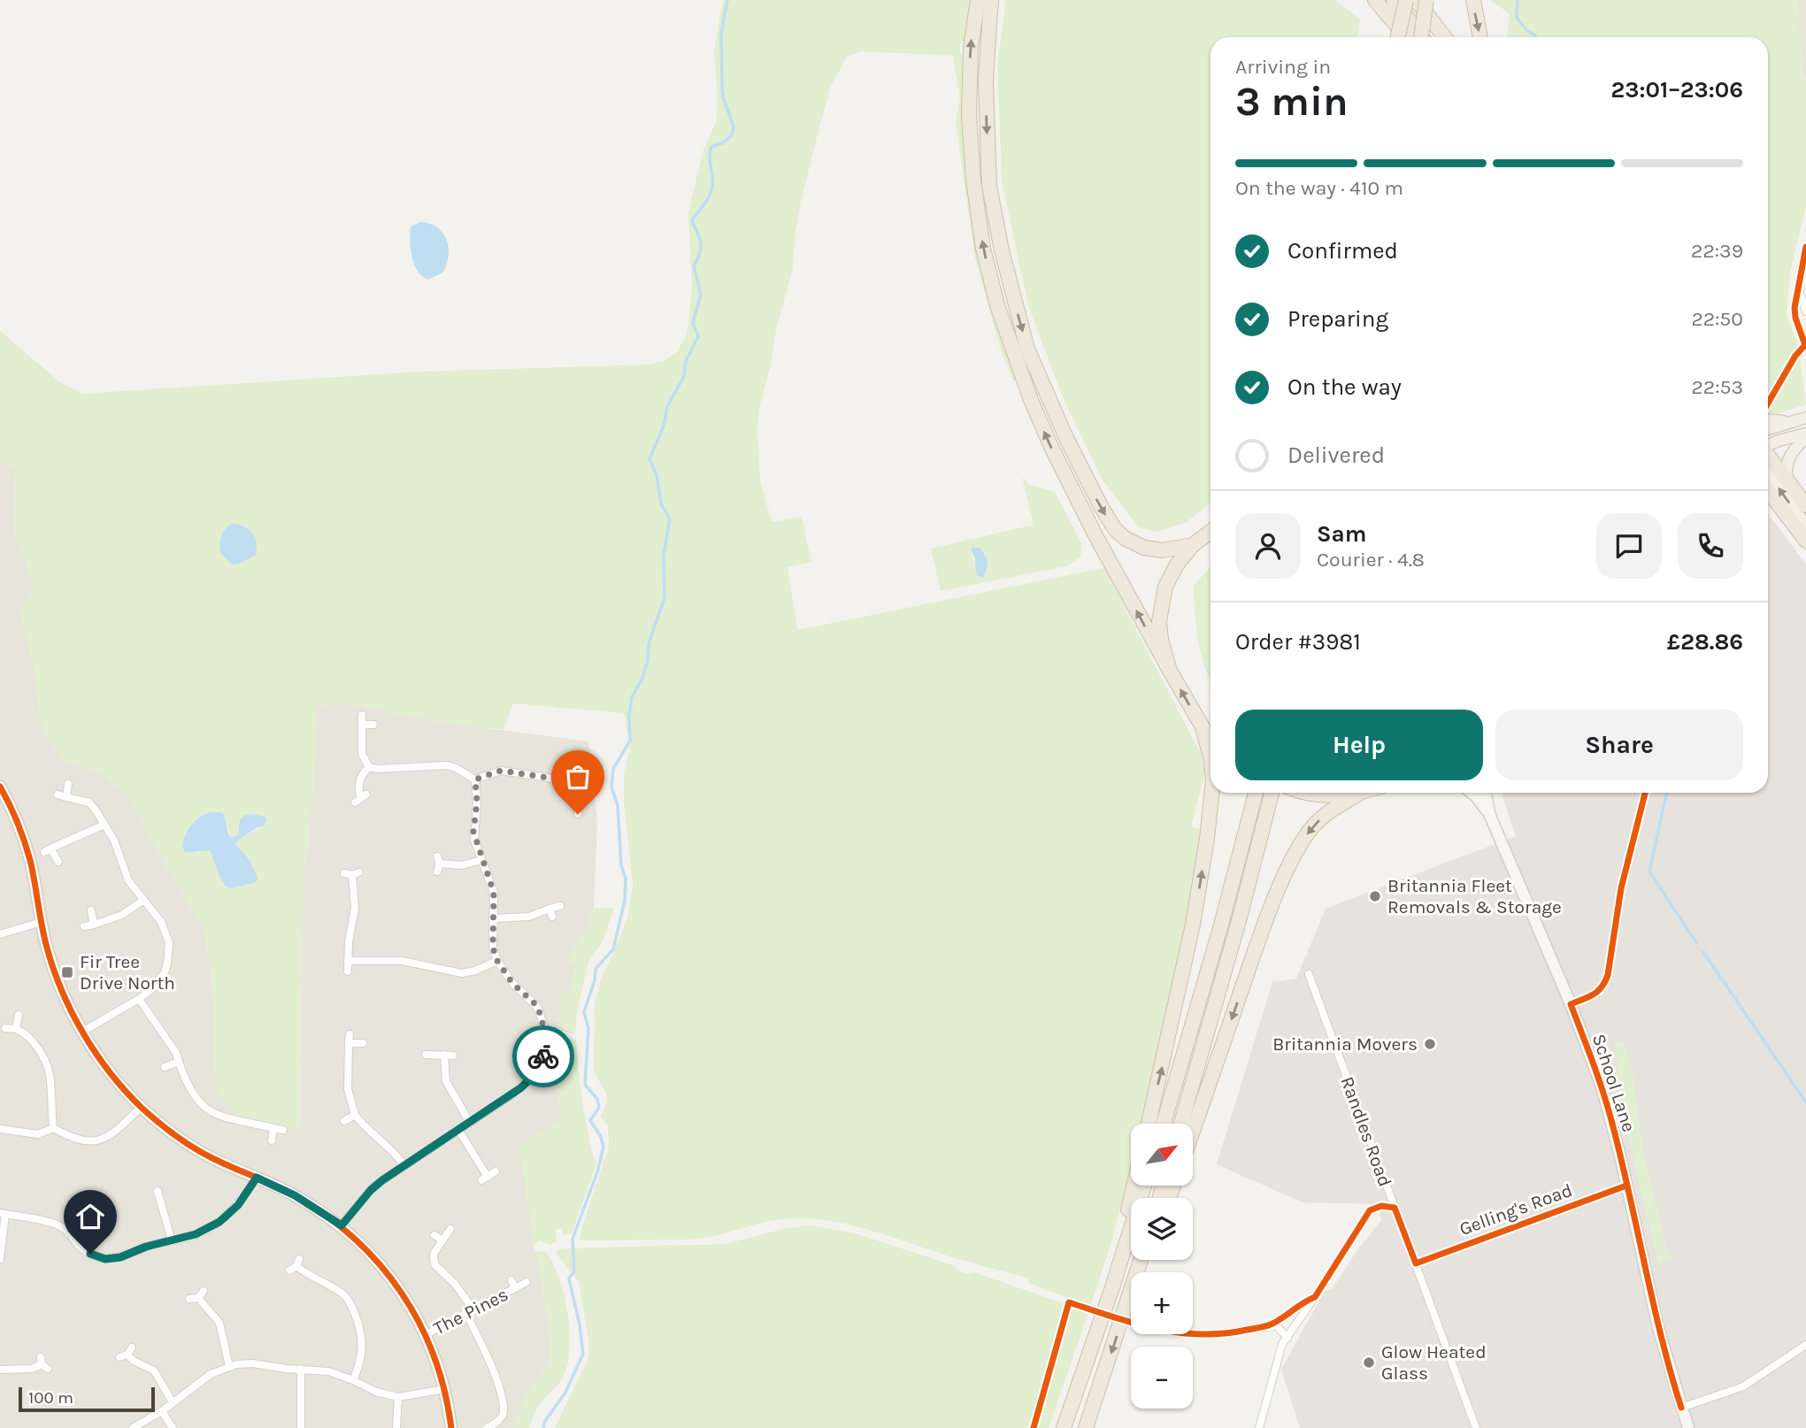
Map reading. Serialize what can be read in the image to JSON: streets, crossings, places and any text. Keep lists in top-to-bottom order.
{
  "streets": {
    "street": [
      "School Lane",
      "Randles Road",
      "Gelling's Road",
      "The Pines"
    ]
  },
  "crossings": [
    ["School Lane", "Gelling's Road"],
    ["Randles Road", "Gelling's Road"]
  ],
  "places": {
    "other": ["Britannia Fleet Removals & Storage", "Britannia Movers", "Glow Heated Glass"],
    "transit": ["Fir Tree Drive North"]
  },
  "scale_bar": "100 m",
  "north": "top right",
  "page": {
    "heading": ["3 min", "Arriving in", "23:01–23:06"],
    "panel": [
      "Sam",
      "Courier · 4.8",
      "Order #3981",
      "£28.86"
    ],
    "bar": "On the way · 410 m",
    "list": [
      ["Confirmed", "22:39"],
      ["Preparing", "22:50"],
      ["On the way", "22:53"],
      "Delivered"
    ],
    "buttons": ["Help", "Share"],
    "map_buttons": ["+", "−"],
    "scale": "100 m"
  }
}
